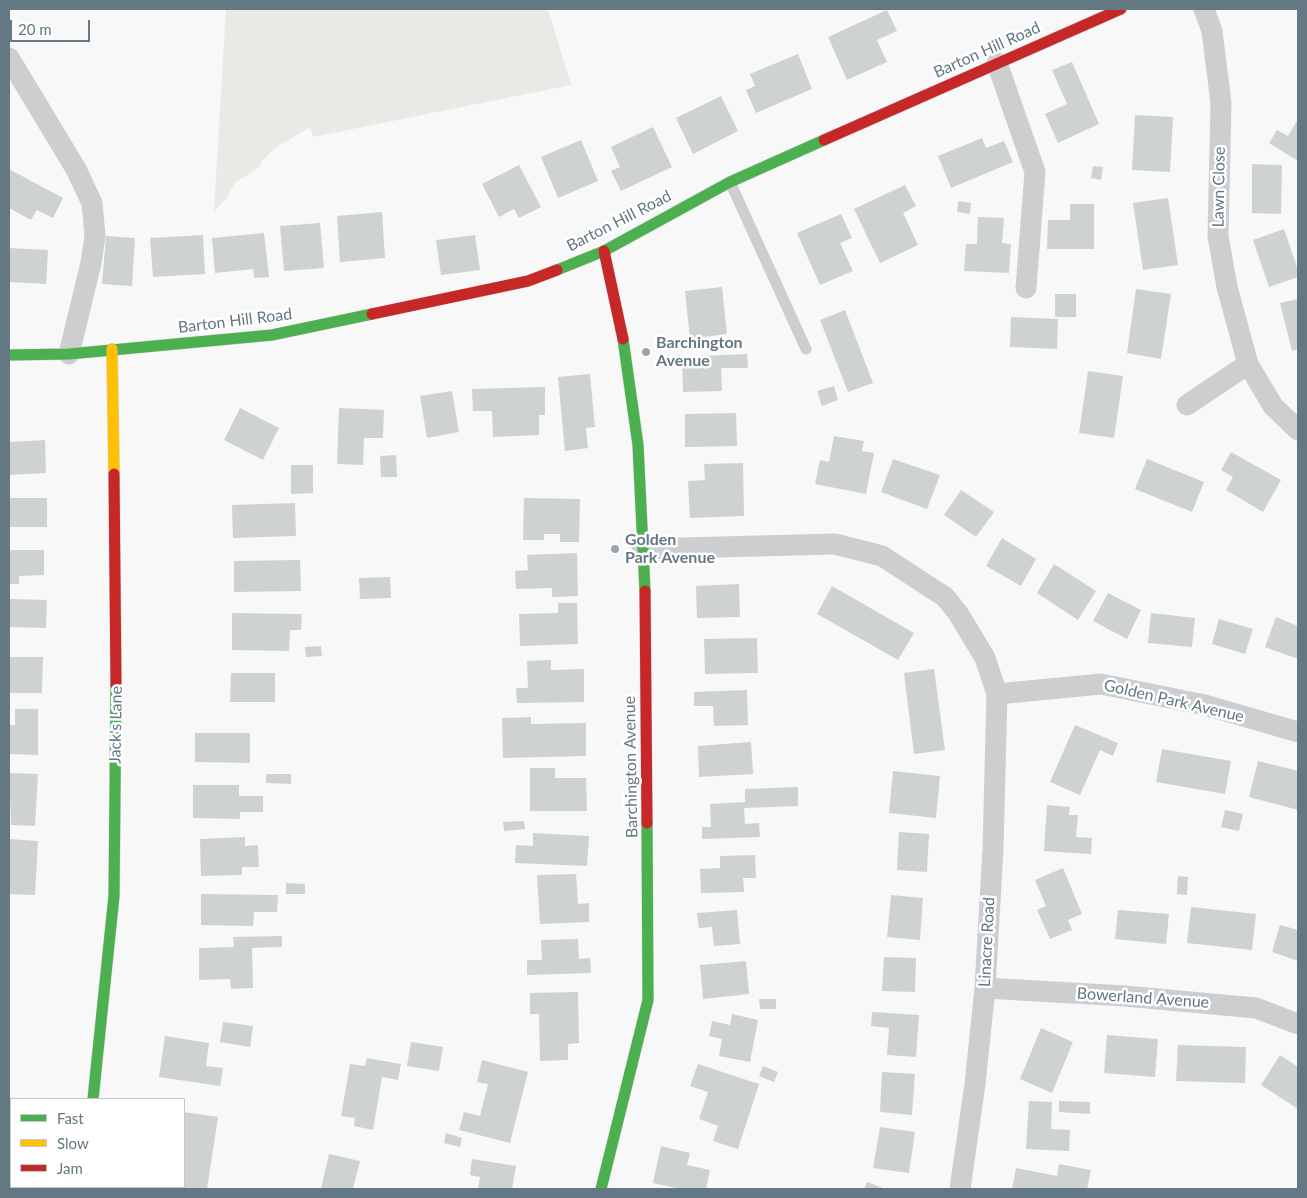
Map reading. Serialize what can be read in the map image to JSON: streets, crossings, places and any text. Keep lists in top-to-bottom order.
{
  "streets": {
    "street": [
      "Barton Hill Road",
      "Lawn Close",
      "Golden Park Avenue",
      "Jack's Lane",
      "Barchington Avenue",
      "Linacre Road",
      "Bowerland Avenue"
    ]
  },
  "crossings": [
    ["Barton Hill Road", "Jack's Lane"],
    ["Barton Hill Road", "Barchington Avenue"],
    ["Golden Park Avenue", "Linacre Road"],
    ["Linacre Road", "Bowerland Avenue"]
  ],
  "places": ["Barchington Avenue", "Golden Park Avenue"],
  "legend": ["Fast", "Slow", "Jam"],
  "scale_bar": "20 m"
}
